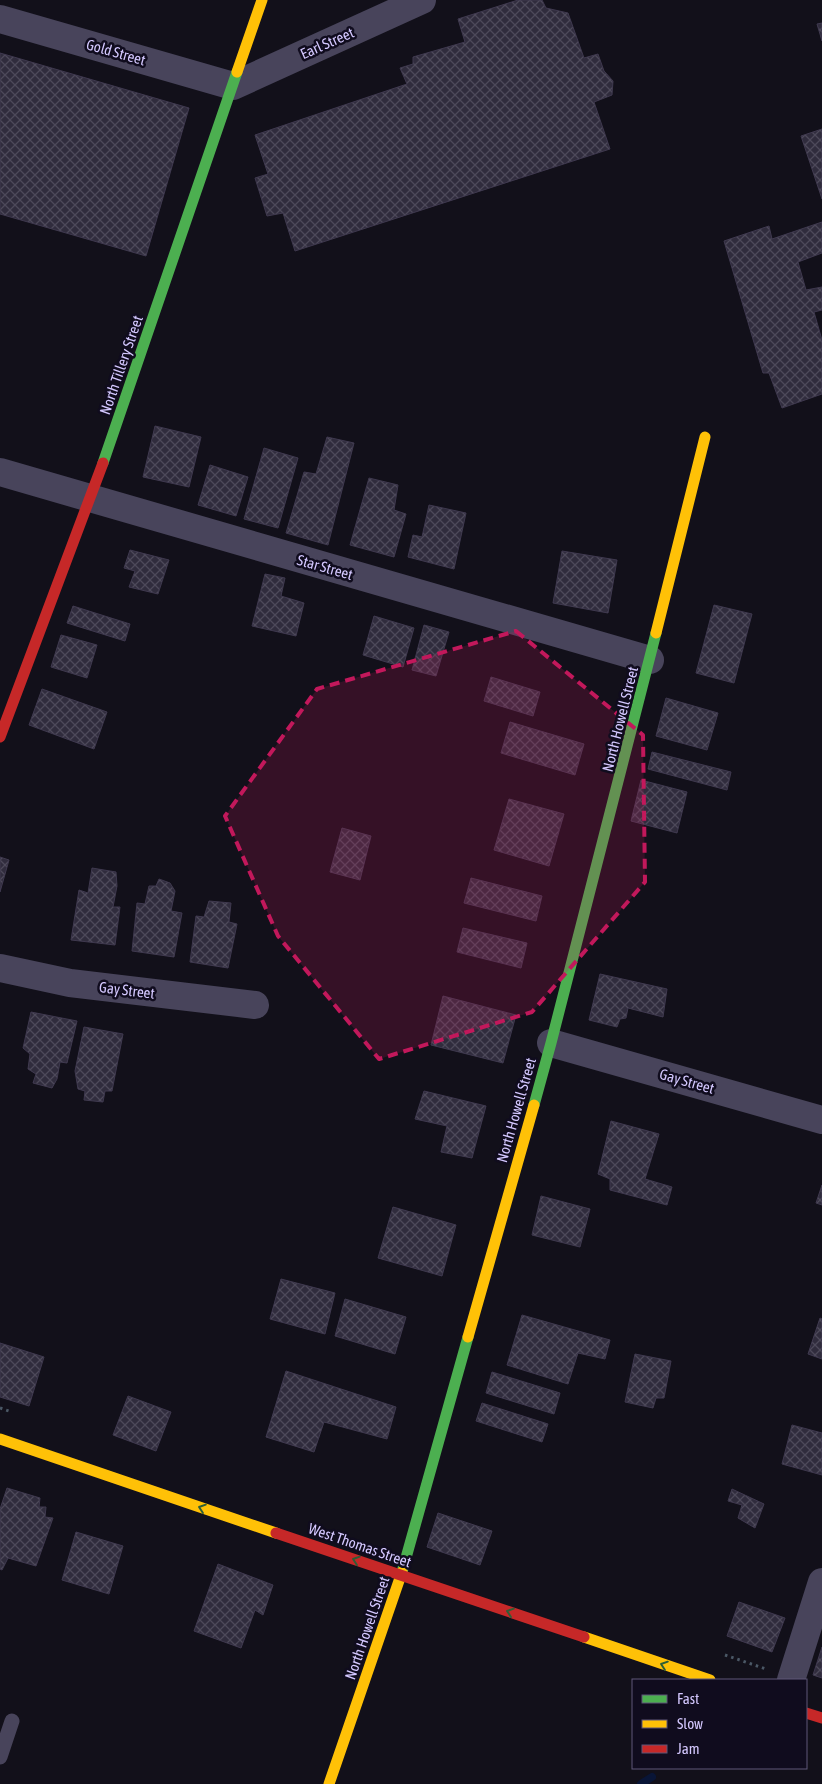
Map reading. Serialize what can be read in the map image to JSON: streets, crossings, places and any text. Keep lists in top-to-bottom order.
{
  "streets": {
    "street": [
      "Earl Street",
      "Gold Street",
      "North Tillery Street",
      "Star Street",
      "North Howell Street",
      "Gay Street",
      "West Thomas Street"
    ]
  },
  "crossings": [
    ["Earl Street", "Gold Street"],
    ["Earl Street", "North Tillery Street"],
    ["Gold Street", "North Tillery Street"],
    ["North Tillery Street", "Star Street"],
    ["Star Street", "North Howell Street"],
    ["North Howell Street", "Gay Street"],
    ["North Howell Street", "West Thomas Street"]
  ],
  "one_way": ["West Thomas Street"],
  "legend": ["Fast", "Slow", "Jam"]
}
